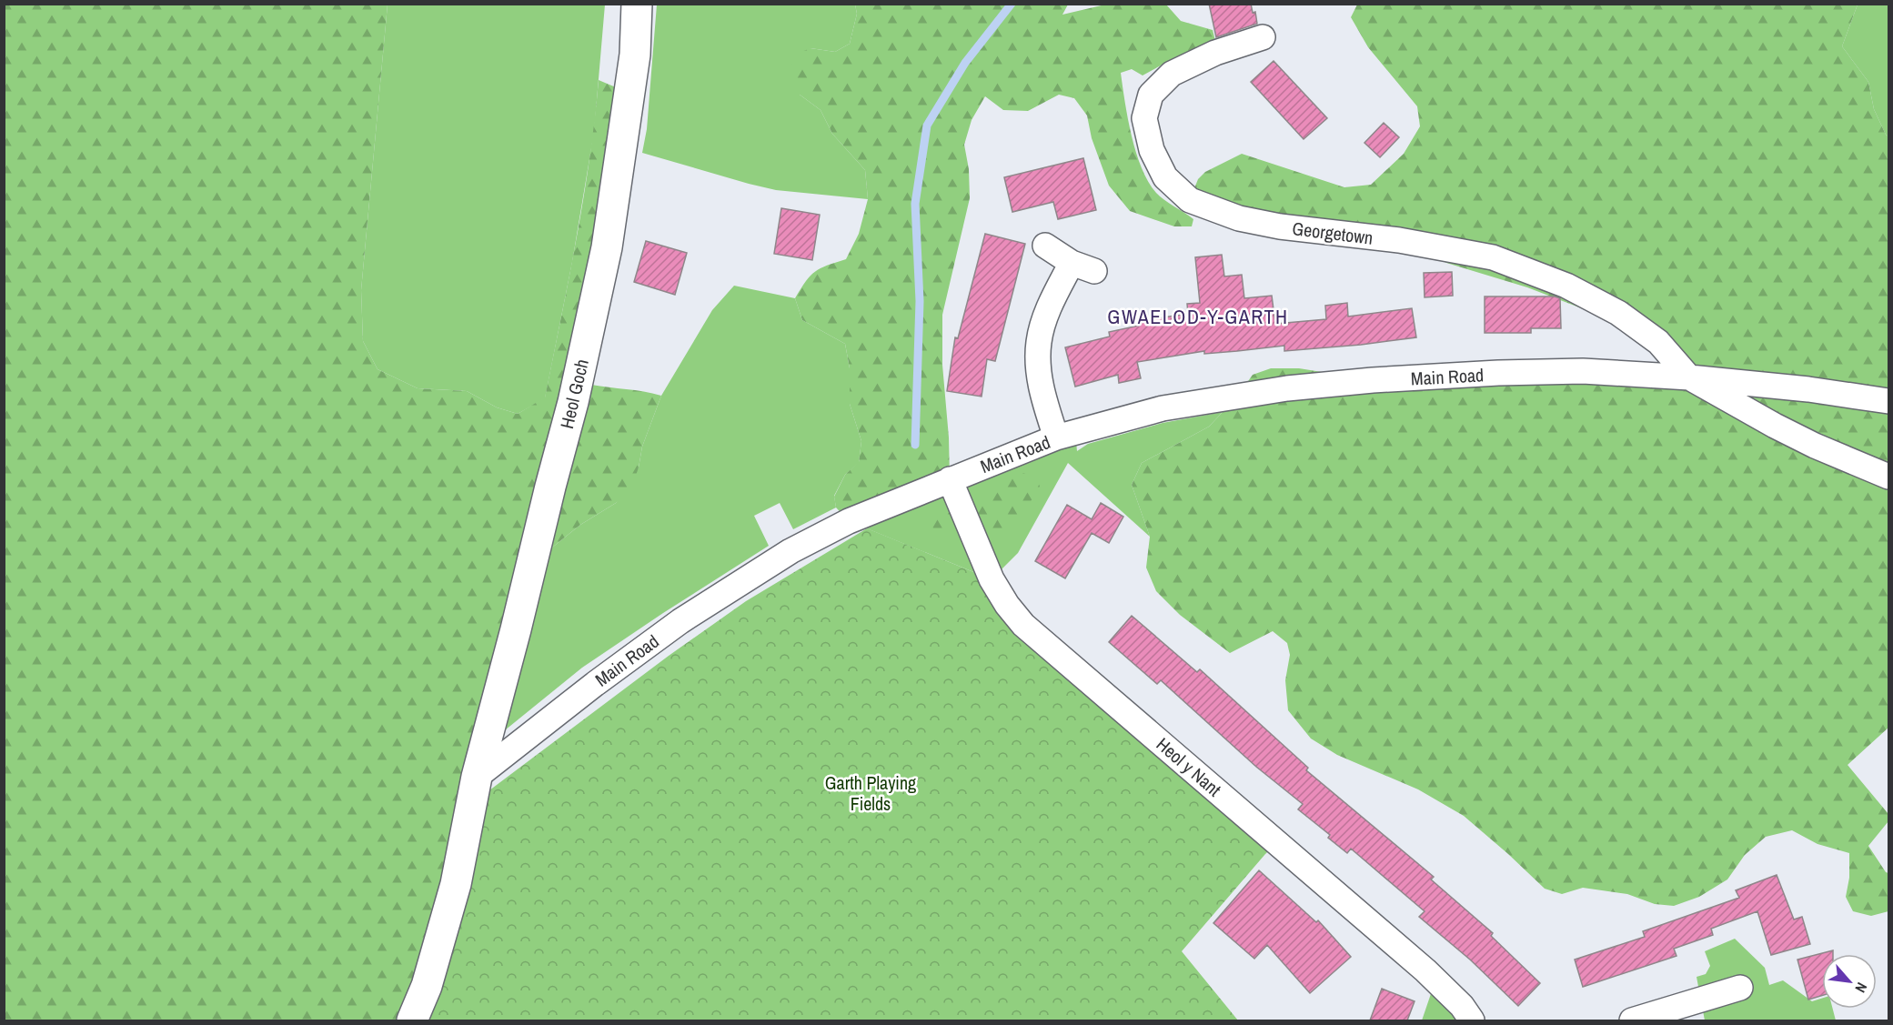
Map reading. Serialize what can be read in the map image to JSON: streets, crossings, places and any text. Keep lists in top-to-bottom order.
{
  "streets": {
    "street": [
      "Georgetown",
      "Main Road",
      "Heol Goch",
      "Heol y Nant"
    ]
  },
  "crossings": [
    ["Georgetown", "Main Road"],
    ["Main Road", "Heol Goch"],
    ["Main Road", "Heol y Nant"]
  ],
  "districts": ["GWAELOD-Y-GARTH"],
  "parks": ["Garth Playing Fields"],
  "north": "bottom right"
}
